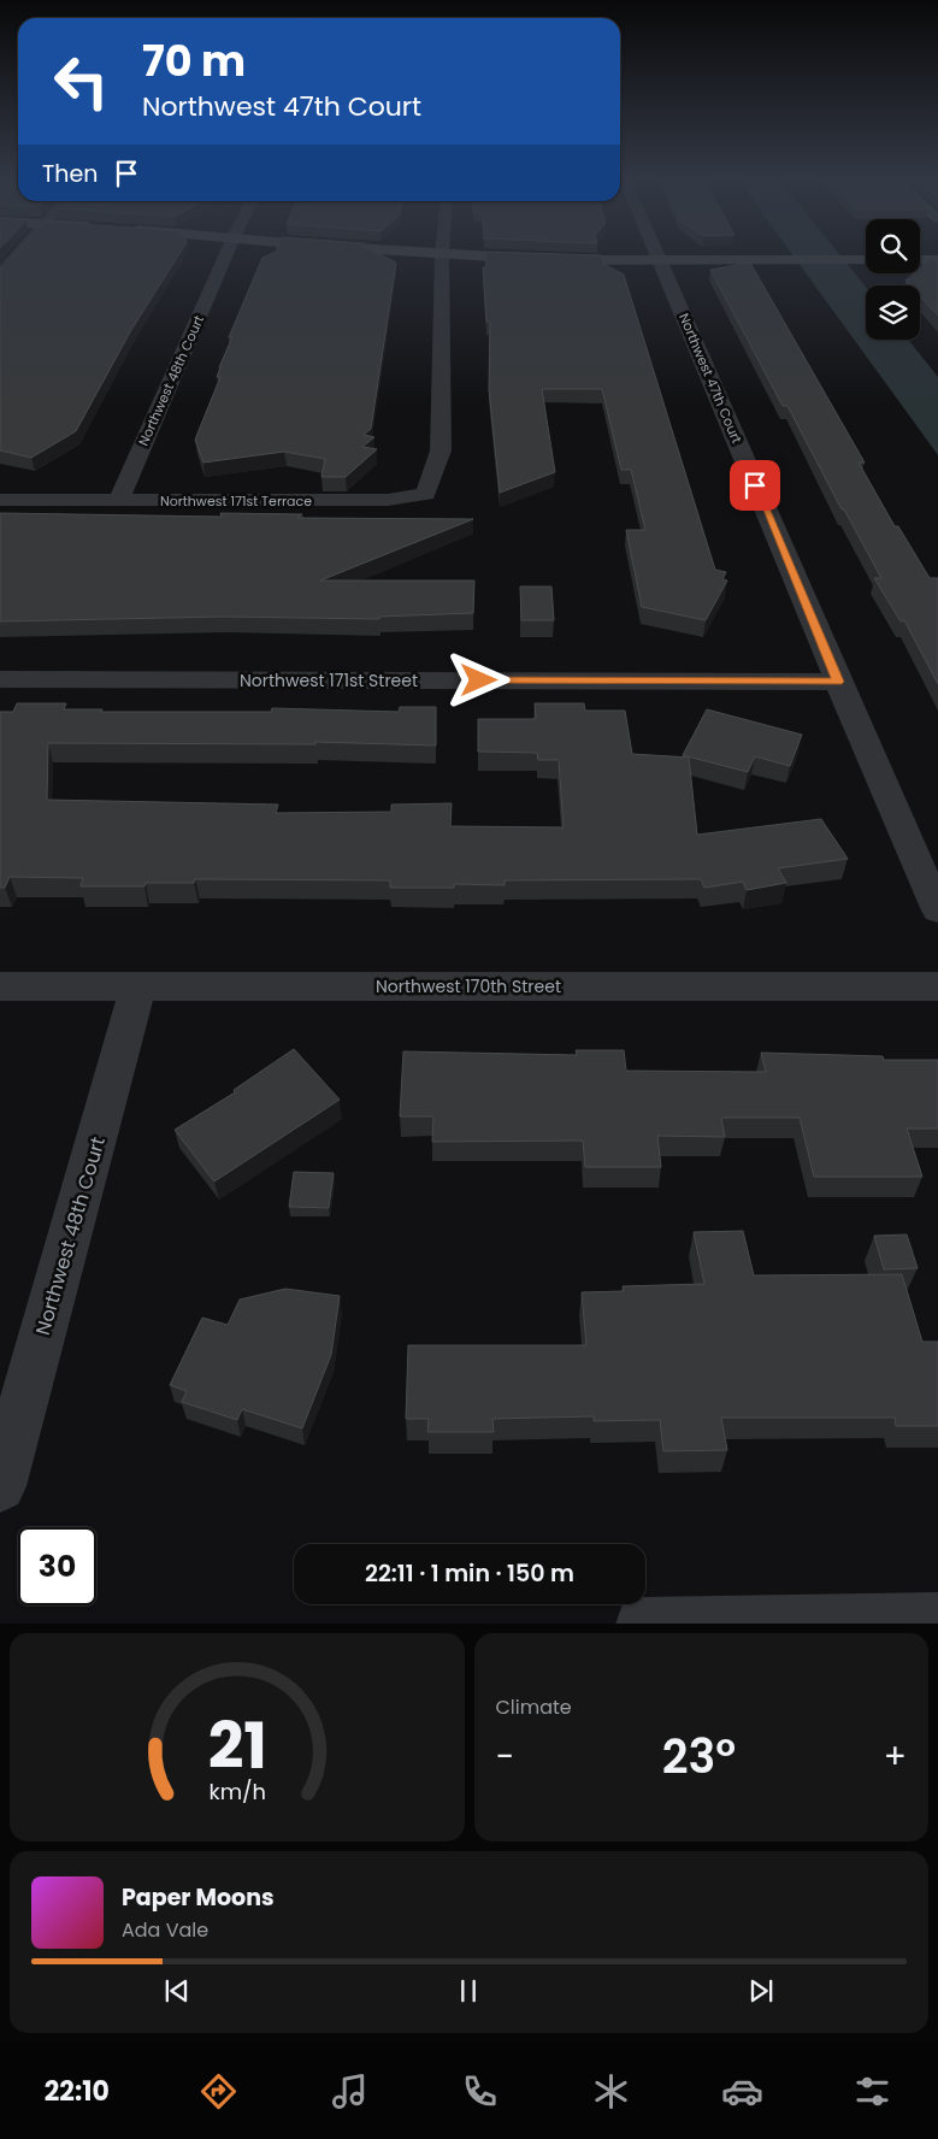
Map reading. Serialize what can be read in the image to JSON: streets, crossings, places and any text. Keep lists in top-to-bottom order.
{
  "streets": {
    "street": [
      "Northwest 47th Court",
      "Northwest 48th Court",
      "Northwest 171st Terrace",
      "Northwest 171st Street",
      "Northwest 170th Street"
    ]
  },
  "crossings": [
    ["Northwest 47th Court", "Northwest 171st Street"],
    ["Northwest 48th Court", "Northwest 171st Terrace"],
    ["Northwest 48th Court", "Northwest 170th Street"]
  ],
  "page": {
    "turn": ["70 m", "Northwest 47th Court"],
    "then": "Then",
    "limit": "30",
    "trip": "22:11 · 1 min · 150 m",
    "tile": "Climate",
    "heat": ["−", "23°", "+"],
    "song": ["Paper Moons", "Ada Vale"],
    "tabs": "22:10",
    "gauge": ["21", "km/h"]
  }
}
